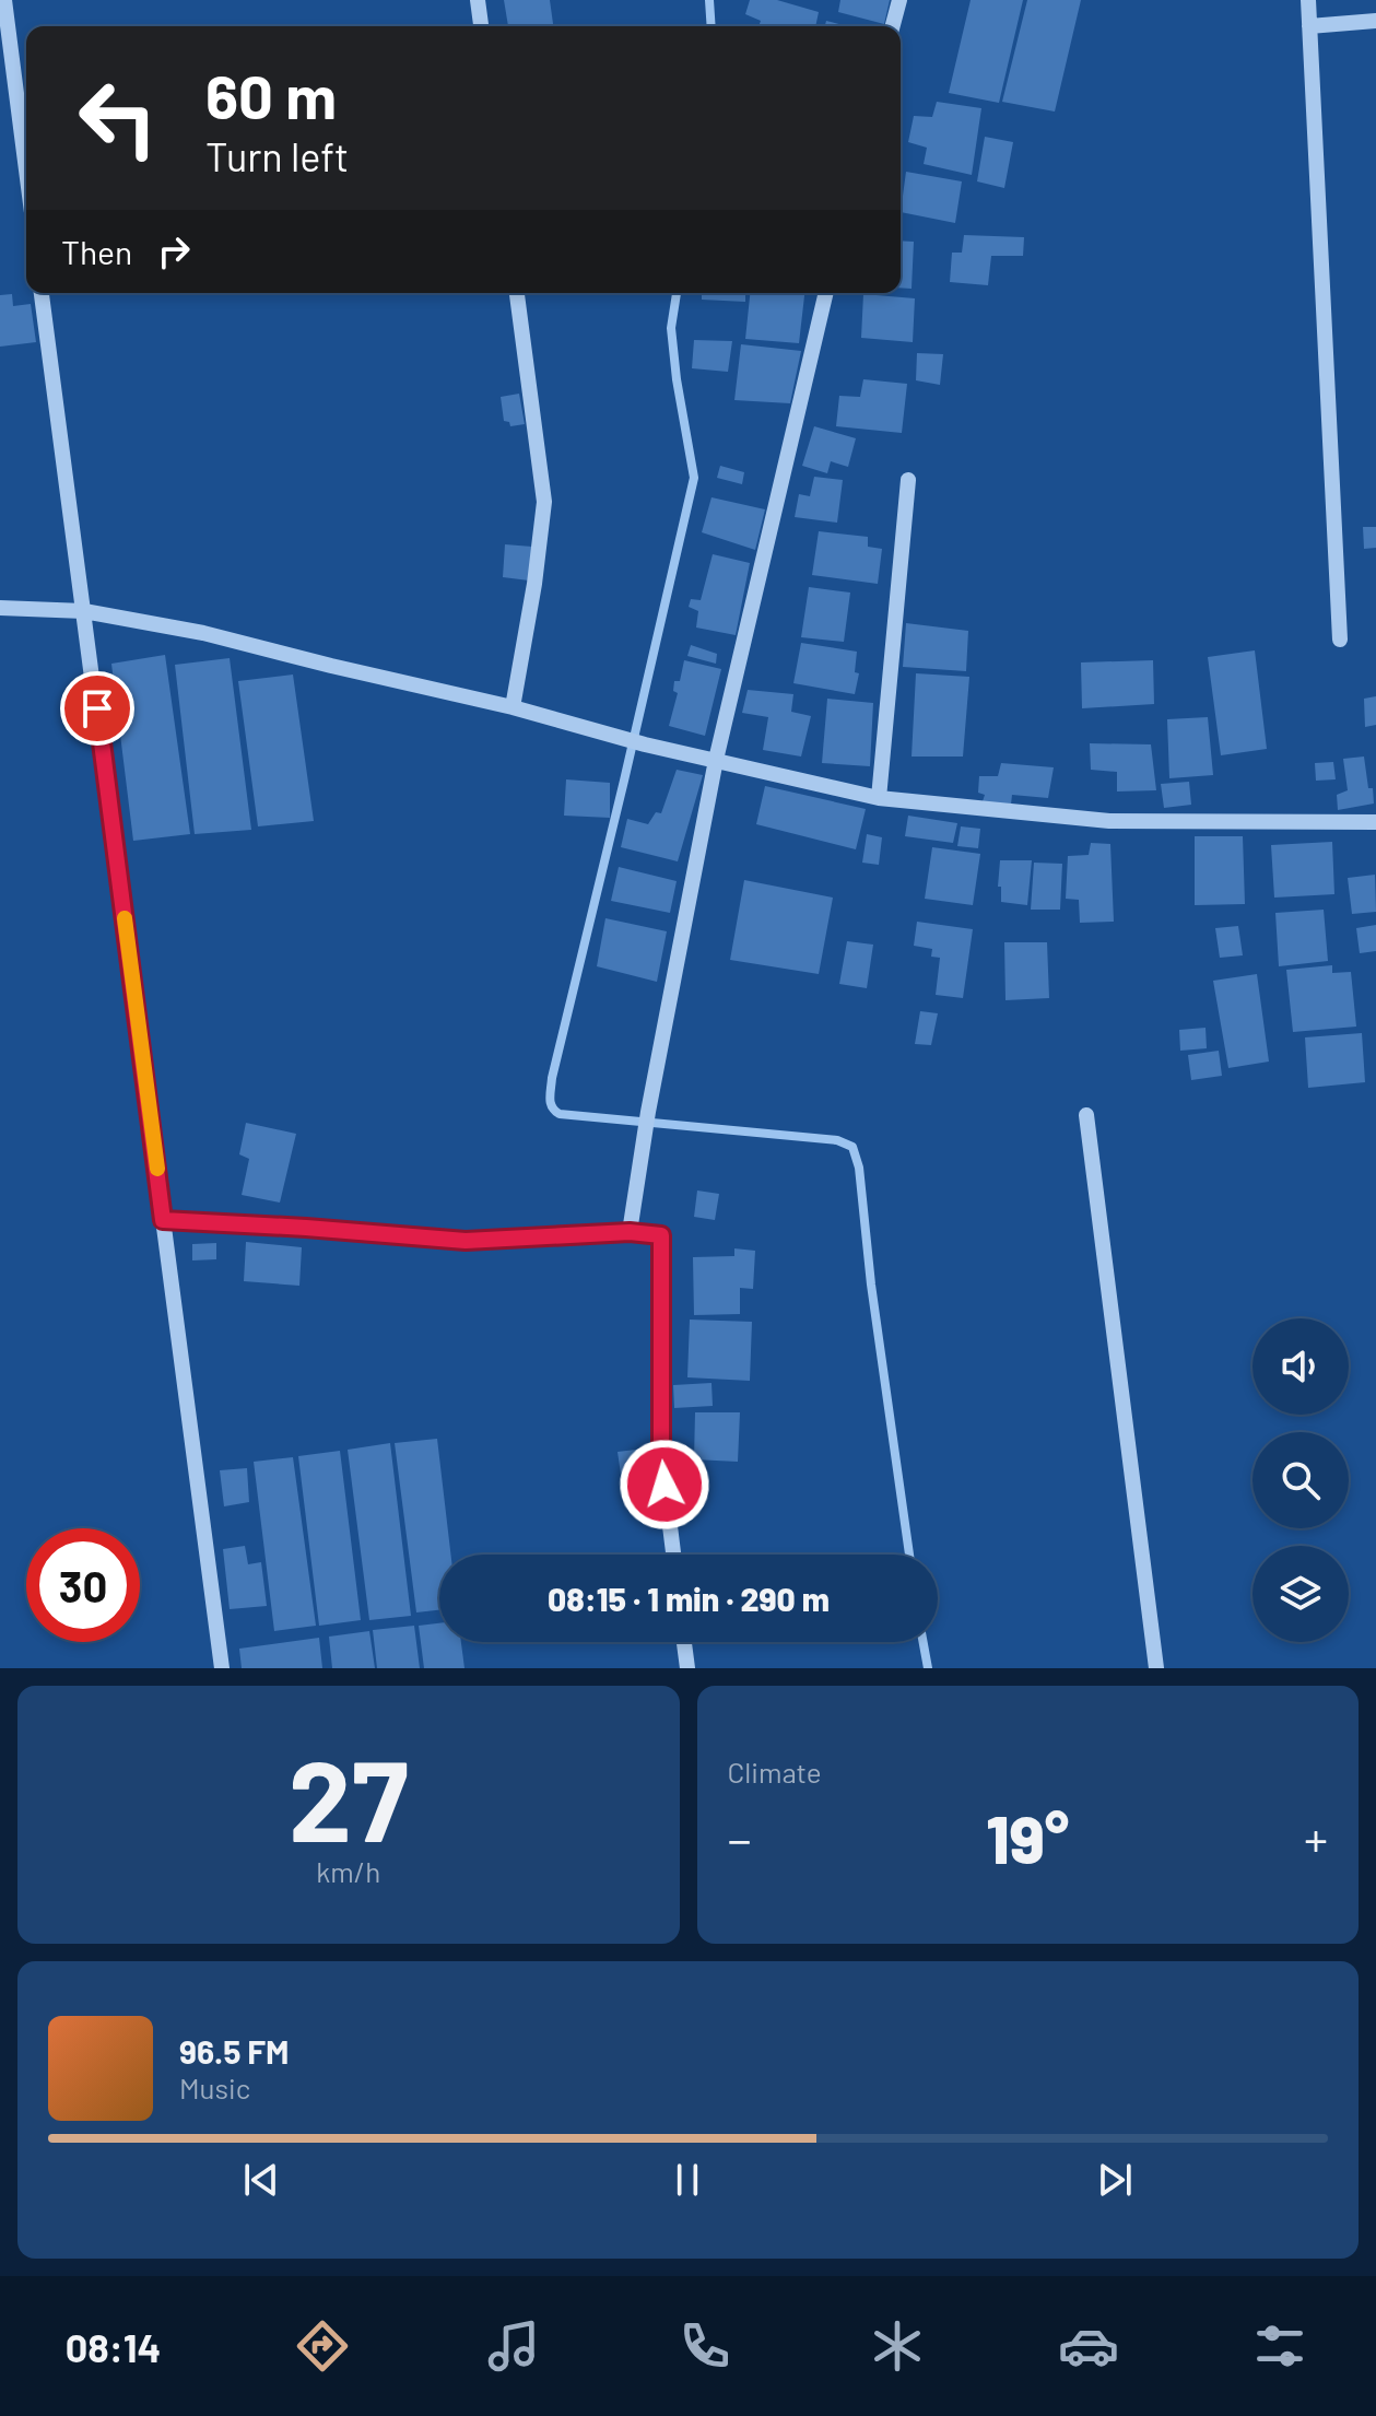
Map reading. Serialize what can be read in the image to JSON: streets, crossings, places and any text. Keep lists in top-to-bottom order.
{
  "page": {
    "turn": ["60 m", "Turn left"],
    "then": "Then",
    "limit": "30",
    "trip": "08:15 · 1 min · 290 m",
    "tile": [
      ["27", "km/h"],
      "Climate"
    ],
    "heat": ["−", "19°", "+"],
    "song": ["96.5 FM", "Music"],
    "tabs": "08:14"
  }
}
